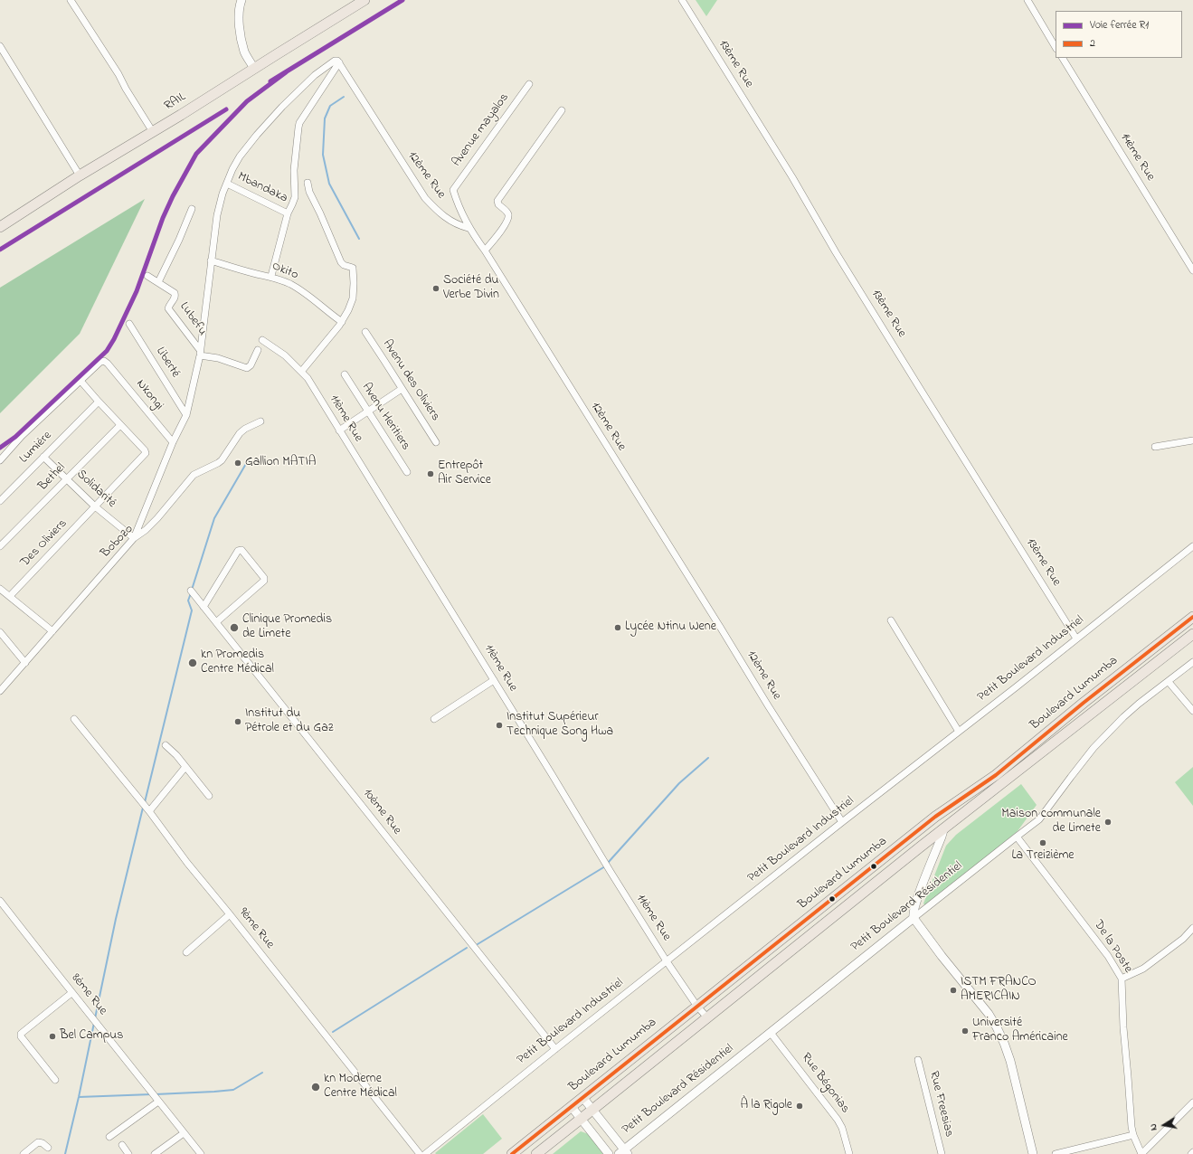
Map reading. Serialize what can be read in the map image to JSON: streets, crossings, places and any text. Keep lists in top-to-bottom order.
{
  "streets": {
    "main road": ["RAIL", "Boulevard Lumumba"],
    "street": [
      "13ème Rue",
      "Avenue mayalos",
      "14ème Rue",
      "12ème Rue",
      "Mbandaka",
      "Okito",
      "Lubefu",
      "Liberté",
      "Avenu des Oliviers",
      "Nkongi",
      "Avenu Heritiers",
      "11ème Rue",
      "Lumière",
      "Bethel",
      "Solidarité",
      "Bobozo",
      "Des Oliviers",
      "Petit Boulevard Industriel",
      "10ème Rue",
      "Petit Boulevard Résidentiel",
      "9ème Rue",
      "De la Poste",
      "8ème Rue",
      "Rue Bégonias",
      "Rue Freesias"
    ]
  },
  "crossings": [
    ["13ème Rue", "Petit Boulevard Industriel"],
    ["Avenue mayalos", "12ème Rue"],
    ["12ème Rue", "Petit Boulevard Industriel"],
    ["11ème Rue", "Petit Boulevard Industriel"],
    ["11ème Rue", "Boulevard Lumumba"],
    ["Lumière", "Solidarité"],
    ["Bethel", "Solidarité"],
    ["Solidarité", "Bobozo"],
    ["Solidarité", "Des Oliviers"],
    ["Petit Boulevard Industriel", "10ème Rue"],
    ["Petit Boulevard Résidentiel", "De la Poste"],
    ["Petit Boulevard Résidentiel", "Rue Bégonias"]
  ],
  "places": [
    "Société du Verbe Divin",
    "Gallion MATIA",
    "Entrepôt Air Service",
    "Clinique Promedis de Limete",
    "Lycée Ntinu Wene",
    "kn Promedis Centre Médical",
    "Institut du Pétrole et du Gaz",
    "Institut Supérieur Technique Song Hwa",
    "Maison communale de Limete",
    "La Treizième",
    "ISTM FRANCO AMERICAIN",
    "Université Franco Américaine",
    "Bel Campus",
    "kn Moderne Centre Médical",
    "À la Rigole"
  ],
  "lines": ["rail line R1", "transit line 2"],
  "legend": ["Voie ferrée R1", "2"],
  "north": "left"
}
